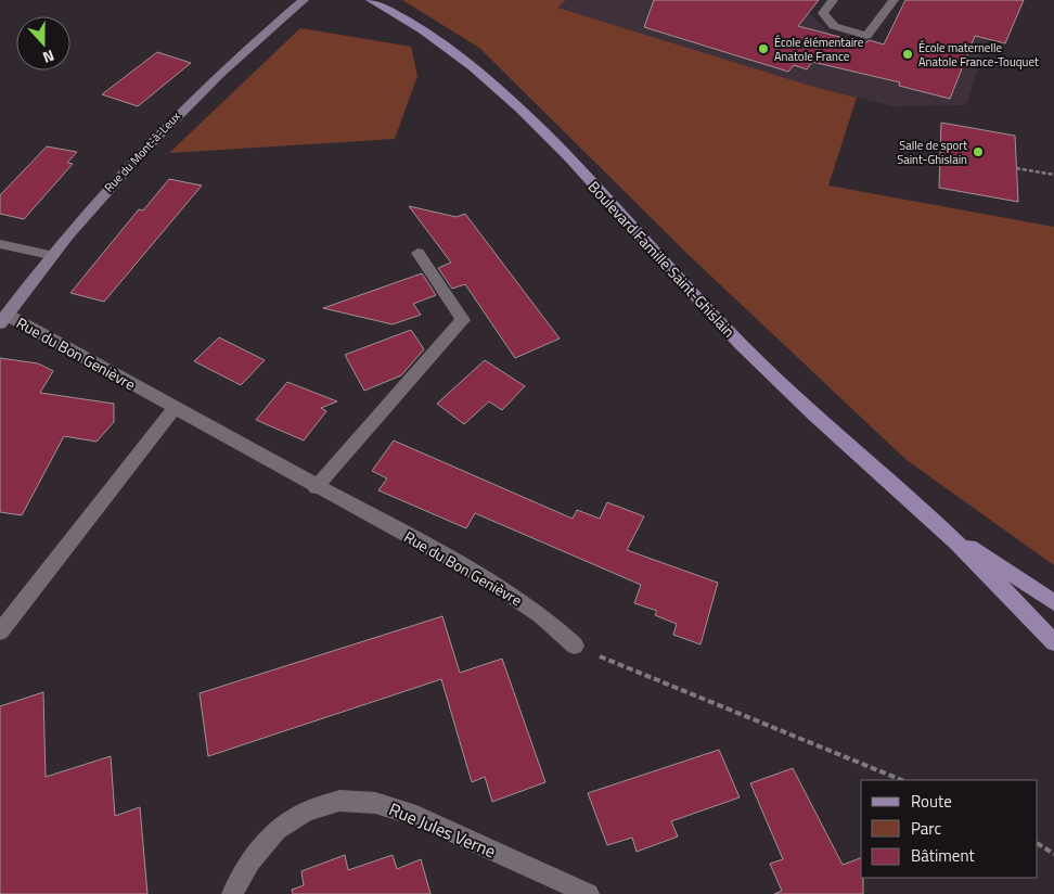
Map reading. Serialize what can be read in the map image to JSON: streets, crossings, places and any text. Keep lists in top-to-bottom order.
{
  "streets": {
    "main road": ["Boulevard Famille Saint-Ghislain"],
    "street": ["Rue du Mont-à-Leux", "Rue du Bon Genièvre", "Rue Jules Verne"]
  },
  "crossings": [
    ["Rue du Mont-à-Leux", "Rue du Bon Genièvre"]
  ],
  "places": ["École élémentaire Anatole France", "École maternelle Anatole France-Touquet", "Salle de sport Saint-Ghislain"],
  "legend": ["Route", "Parc", "Bâtiment"],
  "north": "bottom"
}
